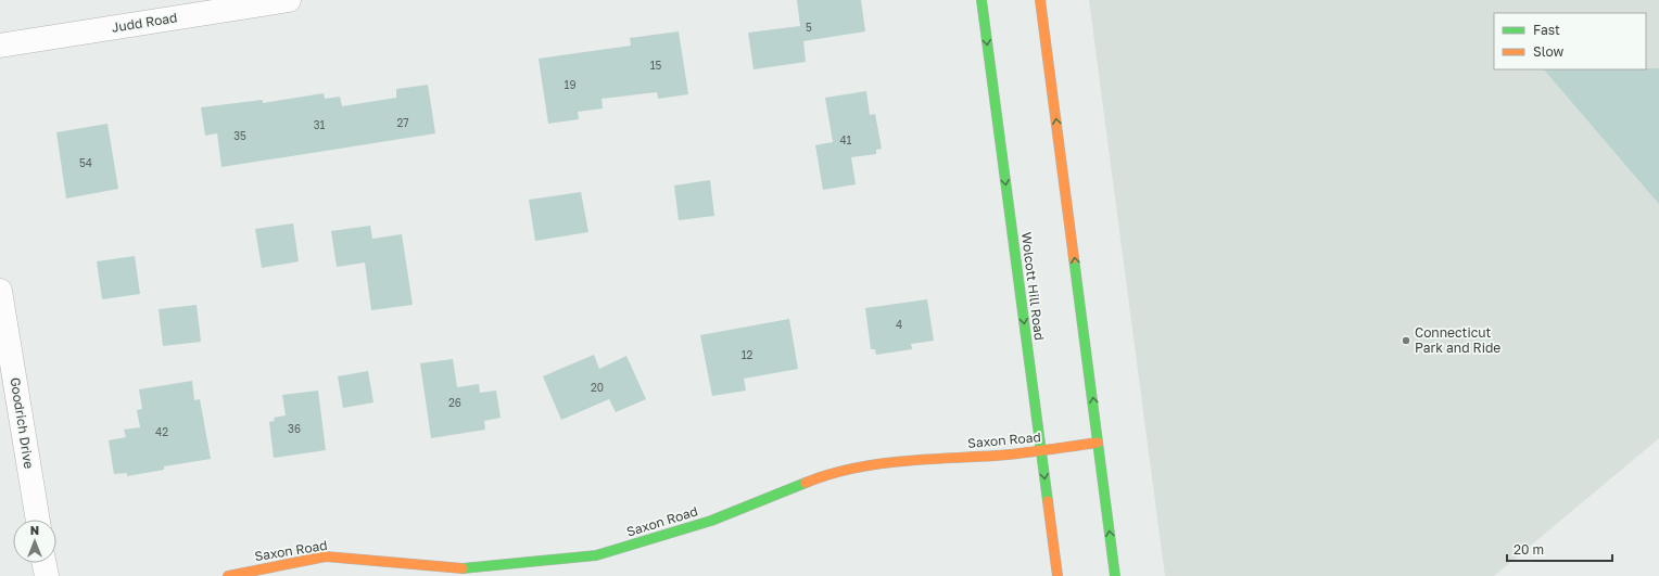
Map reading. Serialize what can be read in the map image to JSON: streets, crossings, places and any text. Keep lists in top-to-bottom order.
{
  "streets": {
    "main road": ["Wolcott Hill Road", "Saxon Road"],
    "street": ["Judd Road", "Goodrich Drive"]
  },
  "crossings": [
    ["Wolcott Hill Road", "Saxon Road"]
  ],
  "places": ["Connecticut Park and Ride"],
  "house_numbers": [
    "5",
    "15",
    "19",
    "27",
    "31",
    "35",
    "41",
    "54",
    "4",
    "12",
    "20",
    "26",
    "36",
    "42"
  ],
  "legend": ["Fast", "Slow"],
  "scale_bar": "20 m",
  "north": "top"
}
